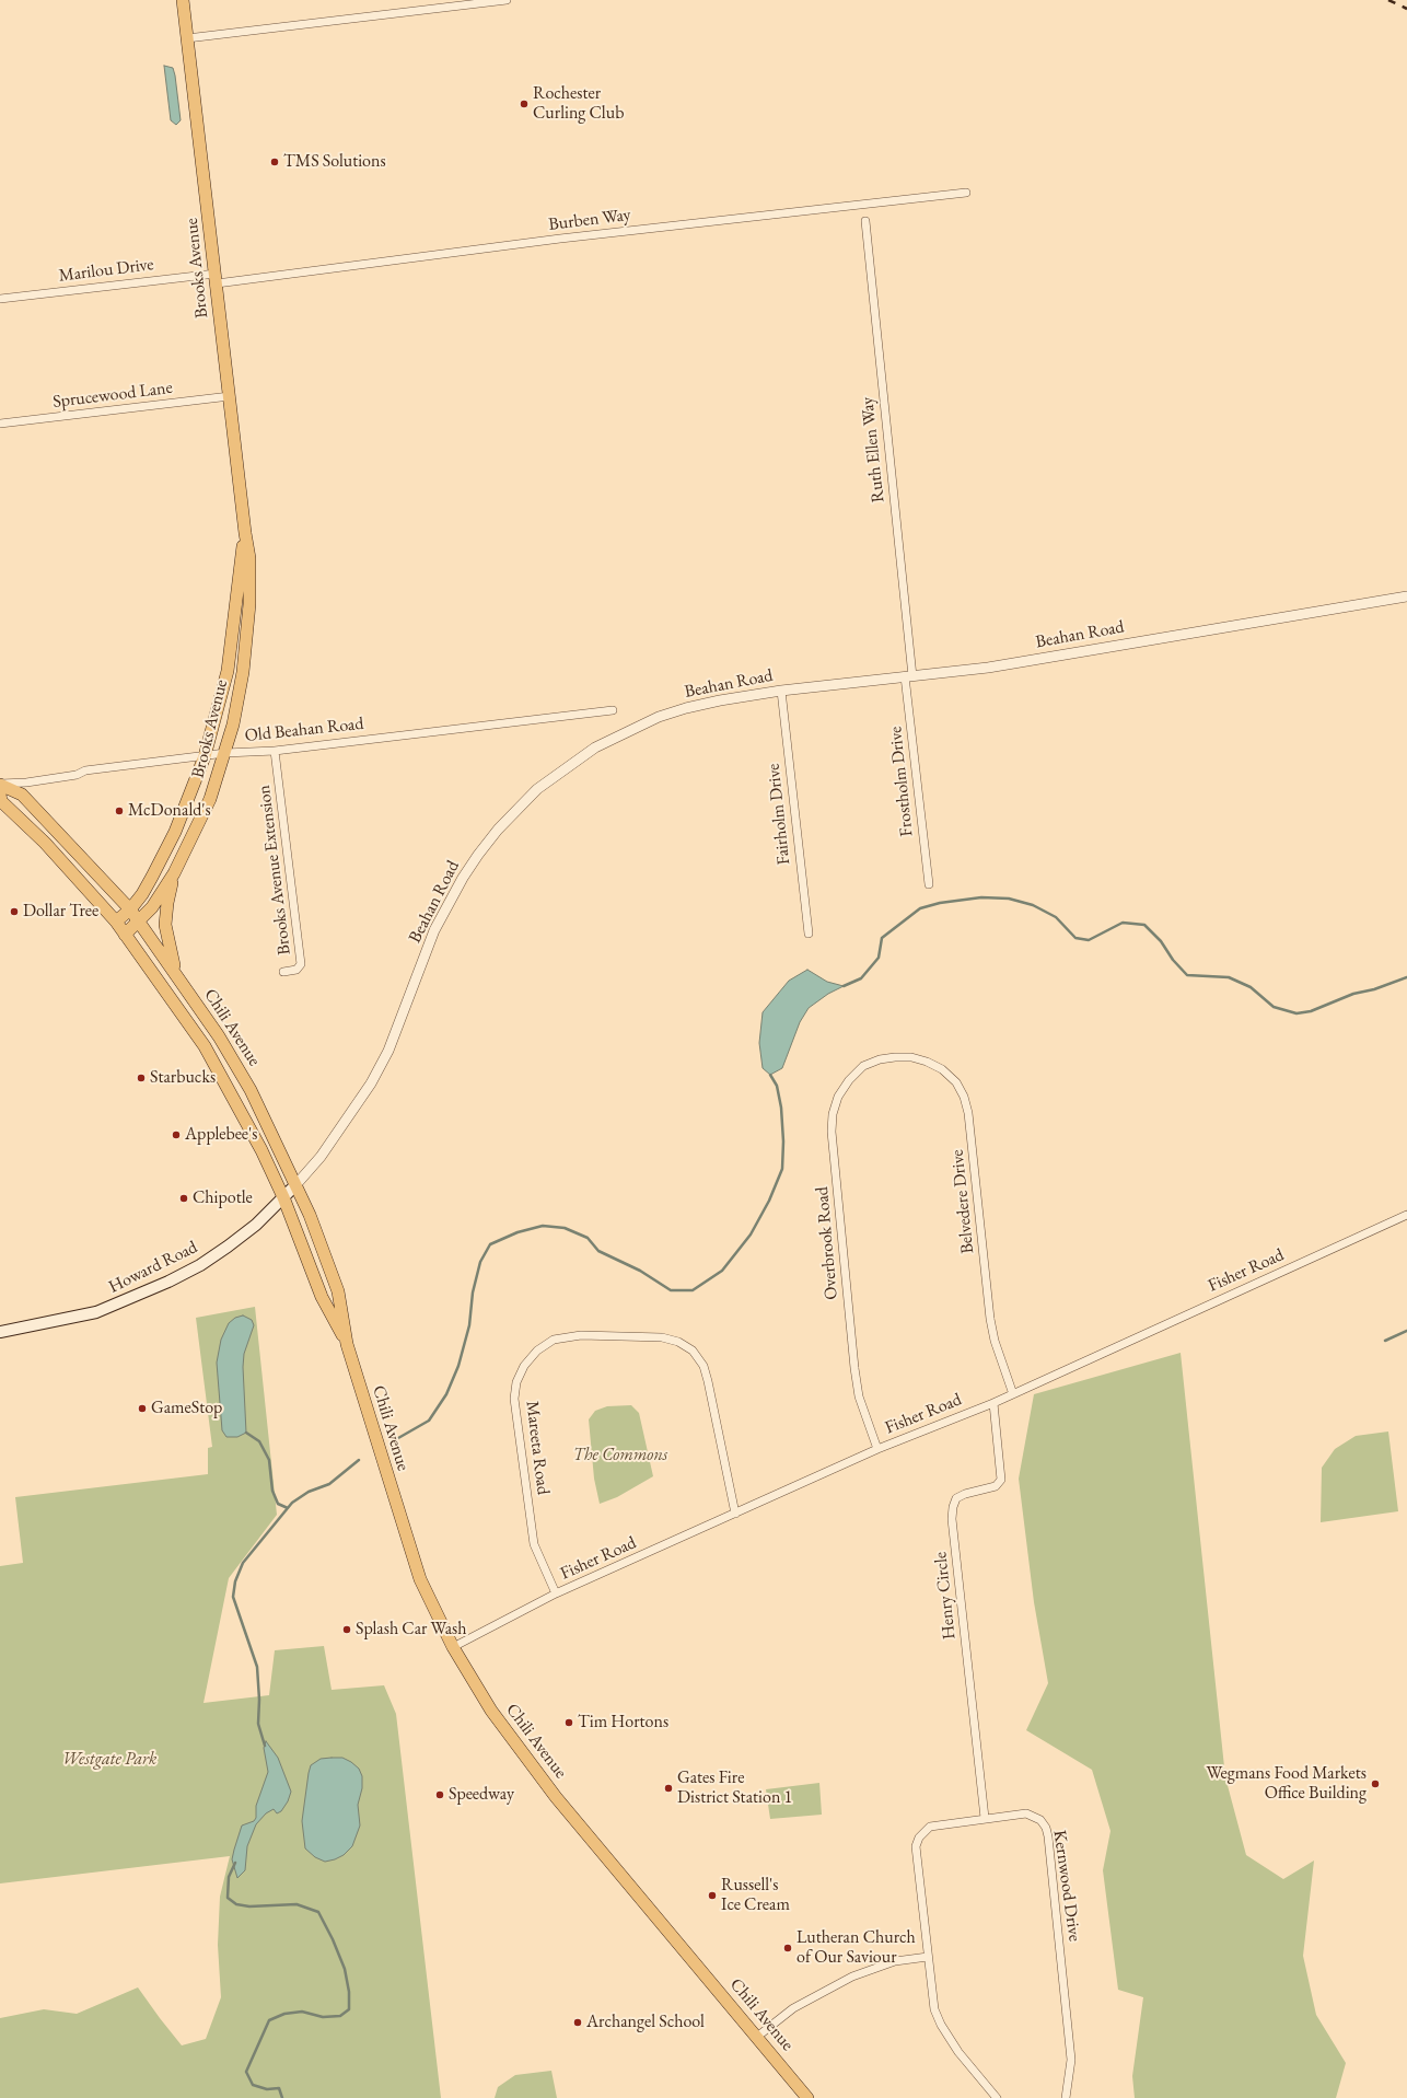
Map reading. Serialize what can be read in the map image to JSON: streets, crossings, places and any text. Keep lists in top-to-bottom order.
{
  "streets": {
    "main road": ["Brooks Avenue", "Chili Avenue", "Howard Road"],
    "street": [
      "Burben Way",
      "Marilou Drive",
      "Sprucewood Lane",
      "Ruth Ellen Way",
      "Beahan Road",
      "Old Beahan Road",
      "Frostholm Drive",
      "Fairholm Drive",
      "Brooks Avenue Extension",
      "Belvedere Drive",
      "Overbrook Road",
      "Fisher Road",
      "Mareeta Road",
      "Henry Circle",
      "Kernwood Drive"
    ]
  },
  "crossings": [
    ["Burben Way", "Brooks Avenue"],
    ["Burben Way", "Marilou Drive"],
    ["Brooks Avenue", "Marilou Drive"],
    ["Brooks Avenue", "Sprucewood Lane"],
    ["Brooks Avenue", "Old Beahan Road"],
    ["Brooks Avenue", "Chili Avenue"],
    ["Ruth Ellen Way", "Beahan Road"],
    ["Ruth Ellen Way", "Frostholm Drive"],
    ["Beahan Road", "Frostholm Drive"],
    ["Beahan Road", "Fairholm Drive"],
    ["Beahan Road", "Chili Avenue"],
    ["Beahan Road", "Howard Road"],
    ["Old Beahan Road", "Brooks Avenue Extension"],
    ["Old Beahan Road", "Chili Avenue"],
    ["Chili Avenue", "Howard Road"],
    ["Chili Avenue", "Fisher Road"],
    ["Belvedere Drive", "Overbrook Road"],
    ["Belvedere Drive", "Fisher Road"],
    ["Overbrook Road", "Fisher Road"],
    ["Fisher Road", "Mareeta Road"],
    ["Fisher Road", "Henry Circle"],
    ["Henry Circle", "Kernwood Drive"]
  ],
  "parks": ["The Commons", "Westgate Park"],
  "places": [
    "Rochester Curling Club",
    "TMS Solutions",
    "McDonald's",
    "Dollar Tree",
    "Starbucks",
    "Applebee's",
    "Chipotle",
    "GameStop",
    "Splash Car Wash",
    "Tim Hortons",
    "Wegmans Food Markets Office Building",
    "Gates Fire District Station 1",
    "Speedway",
    "Russell's Ice Cream",
    "Lutheran Church of Our Saviour",
    "Archangel School"
  ]
}
